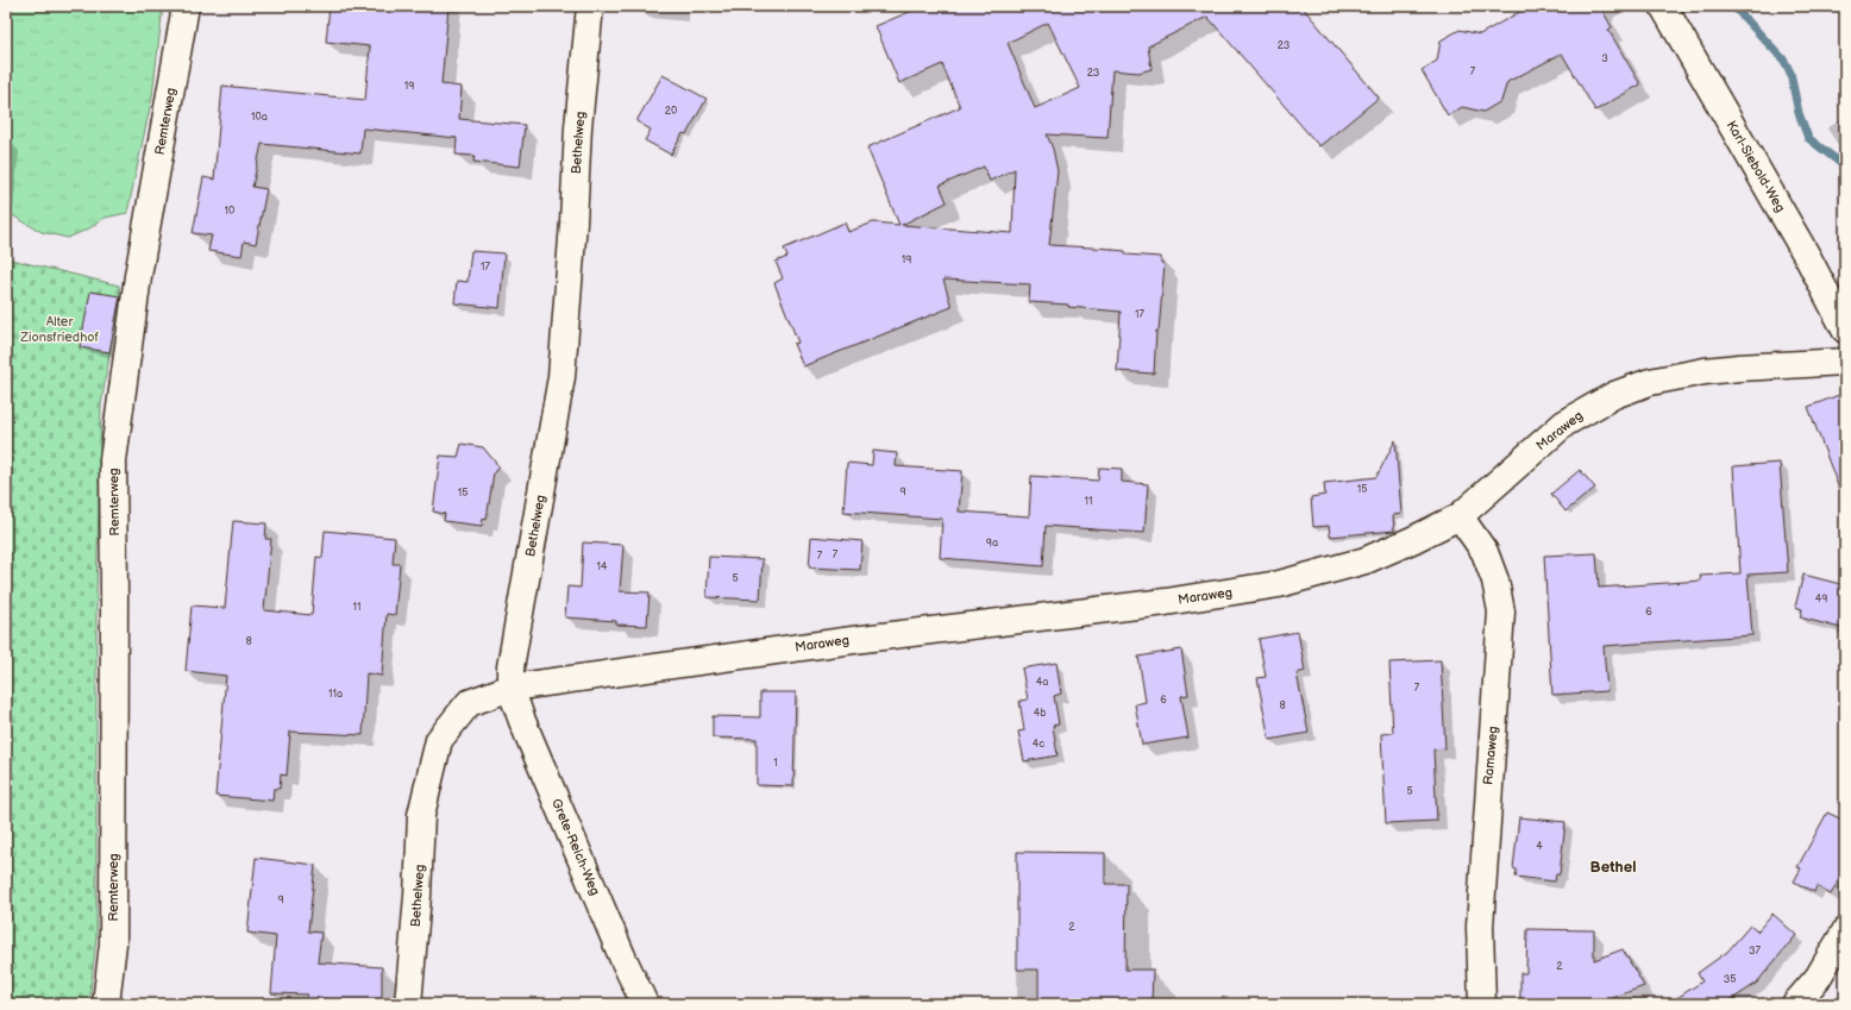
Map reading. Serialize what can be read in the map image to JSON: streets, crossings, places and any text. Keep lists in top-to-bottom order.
{
  "streets": {
    "street": [
      "Remterweg",
      "Bethelweg",
      "Karl-Siebold-Weg",
      "Maraweg",
      "Ramaweg",
      "Grete-Reich-Weg"
    ]
  },
  "crossings": [
    ["Bethelweg", "Maraweg"],
    ["Bethelweg", "Grete-Reich-Weg"],
    ["Maraweg", "Ramaweg"],
    ["Maraweg", "Grete-Reich-Weg"]
  ],
  "districts": ["Bethel"],
  "parks": ["Alter Zionsfriedhof"],
  "house_numbers": [
    "23",
    "3",
    "7",
    "23",
    "19",
    "20",
    "10a",
    "10",
    "19",
    "17",
    "17",
    "15",
    "9",
    "15",
    "11",
    "9a",
    "7",
    "7",
    "14",
    "5",
    "49",
    "11",
    "6",
    "8",
    "4a",
    "7",
    "11a",
    "6",
    "8",
    "4b",
    "4c",
    "1",
    "5",
    "4",
    "9",
    "2",
    "37",
    "2",
    "35"
  ]
}
